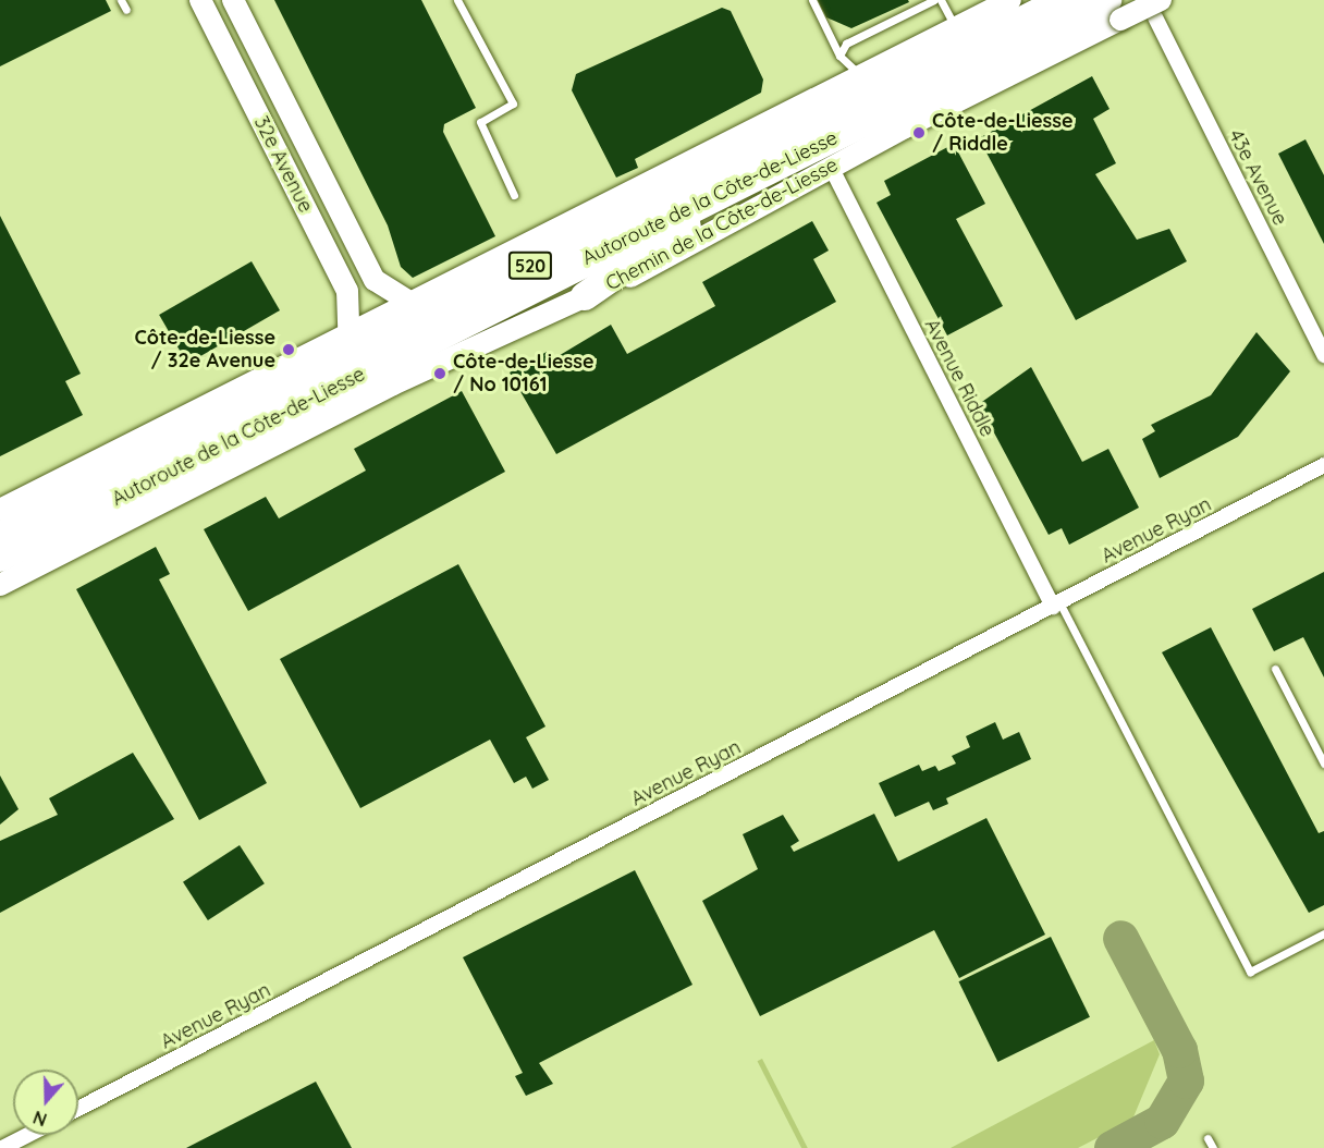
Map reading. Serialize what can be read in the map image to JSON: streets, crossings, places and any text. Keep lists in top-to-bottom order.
{
  "streets": {
    "highway": ["Autoroute de la Côte-de-Liesse", "520"],
    "main road": ["32e Avenue", "Chemin de la Côte-de-Liesse"],
    "street": ["43e Avenue", "Avenue Riddle", "Avenue Ryan"]
  },
  "crossings": [
    ["43e Avenue", "Chemin de la Côte-de-Liesse"],
    ["Autoroute de la Côte-de-Liesse", "Chemin de la Côte-de-Liesse"],
    ["Chemin de la Côte-de-Liesse", "Avenue Riddle"],
    ["Avenue Riddle", "Avenue Ryan"]
  ],
  "places": ["Côte-de-Liesse / Riddle", "Côte-de-Liesse / 32e Avenue", "Côte-de-Liesse / No 10161"],
  "north": "bottom"
}
